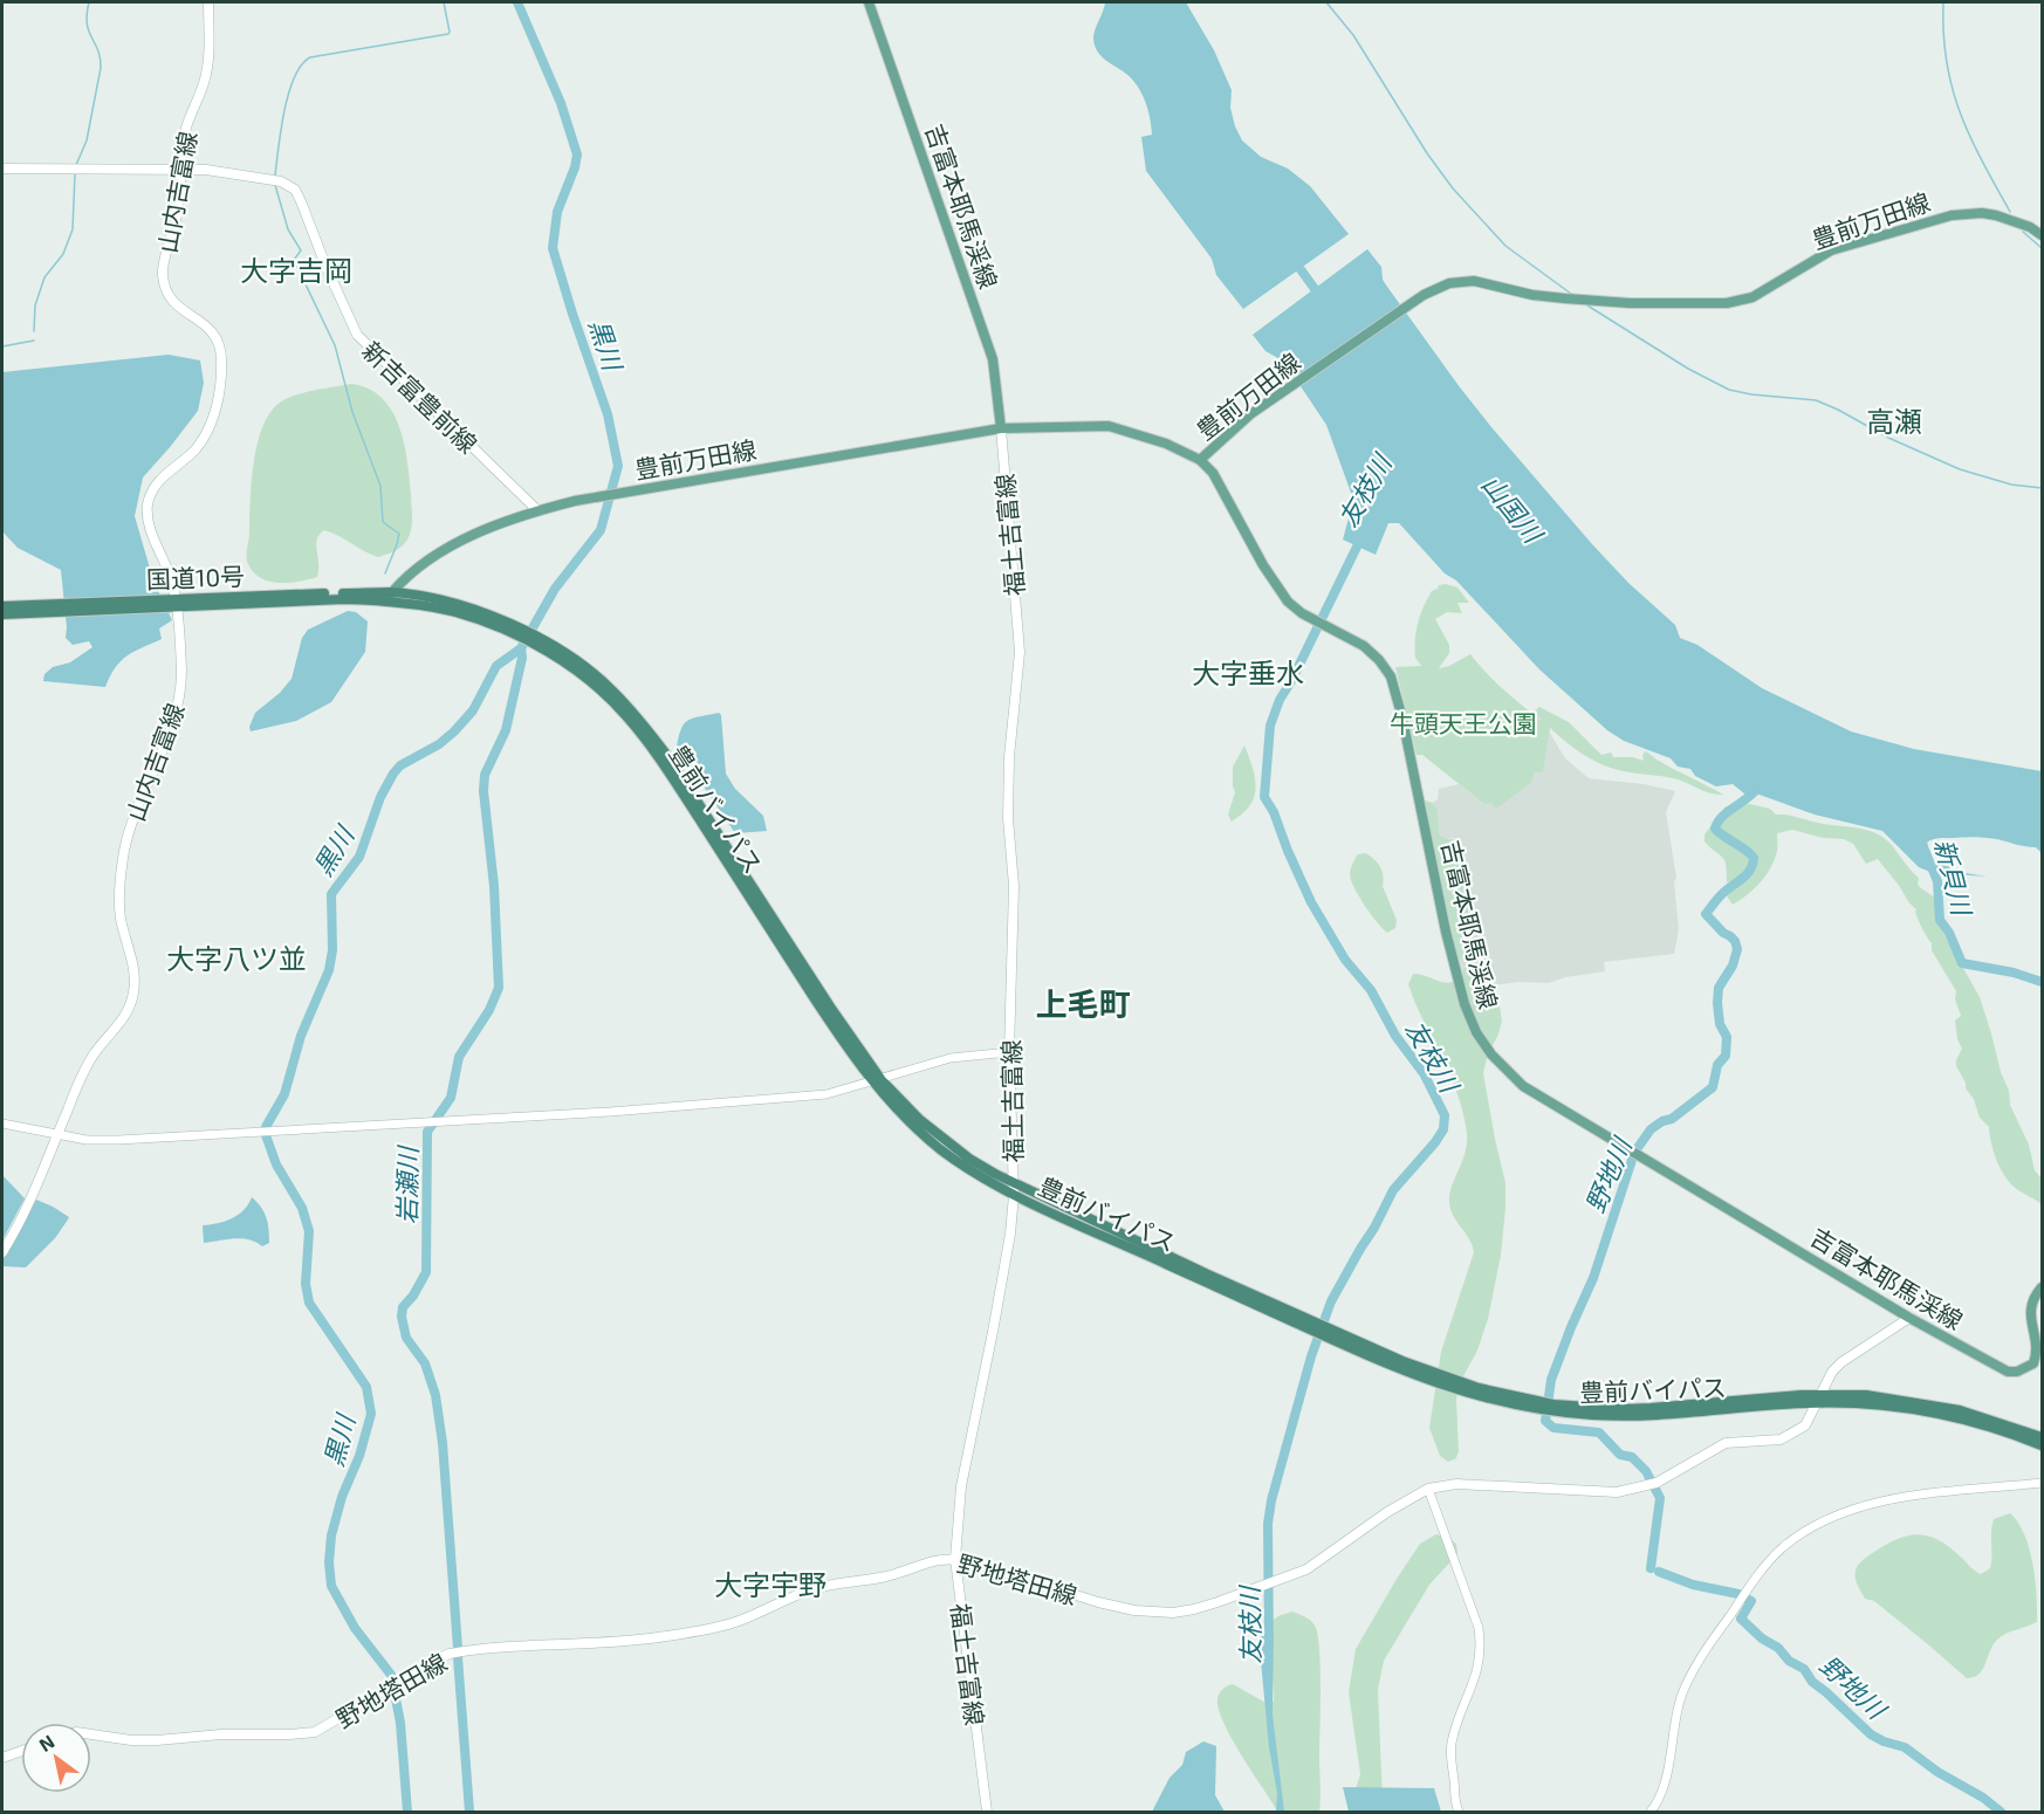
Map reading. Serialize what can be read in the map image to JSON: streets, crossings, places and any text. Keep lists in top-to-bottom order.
{
  "streets": {
    "highway": ["国道10号", "豊前バイパス"],
    "main road": [
      "山内吉富線",
      "吉富本耶馬渓線",
      "豊前万田線",
      "新吉富豊前線",
      "福土吉富線",
      "野地塔田線"
    ]
  },
  "crossings": [
    ["山内吉富線", "新吉富豊前線"],
    ["山内吉富線", "国道10号"],
    ["吉富本耶馬渓線", "豊前万田線"],
    ["吉富本耶馬渓線", "福土吉富線"],
    ["吉富本耶馬渓線", "野地塔田線"],
    ["豊前万田線", "新吉富豊前線"],
    ["豊前万田線", "福土吉富線"],
    ["豊前万田線", "国道10号"],
    ["豊前万田線", "豊前バイパス"],
    ["福土吉富線", "豊前バイパス"],
    ["福土吉富線", "野地塔田線"],
    ["国道10号", "豊前バイパス"],
    ["豊前バイパス", "野地塔田線"]
  ],
  "districts": [
    "大字吉岡",
    "高瀬",
    "大字垂水",
    "大字八ツ並",
    "上毛町",
    "大字宇野"
  ],
  "water": [
    "黒川",
    "友枝川",
    "山国川",
    "新貝川",
    "野地川",
    "岩瀬川"
  ],
  "parks": ["牛頭天王公園"],
  "north": "top left"
}
